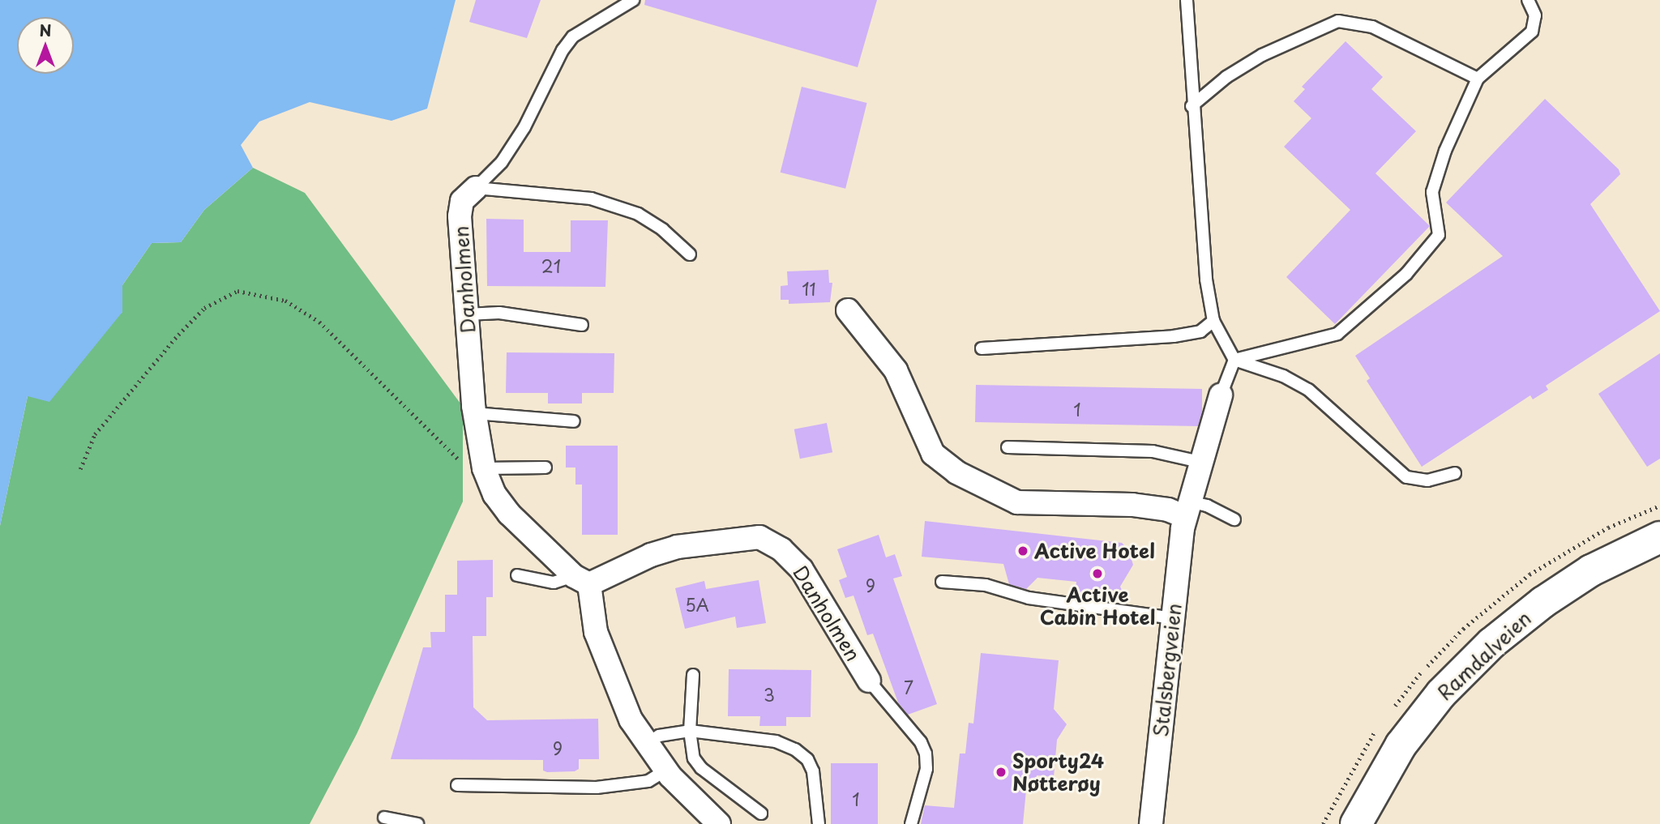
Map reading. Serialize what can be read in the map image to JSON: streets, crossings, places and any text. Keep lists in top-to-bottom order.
{
  "streets": {
    "main road": ["Ramdalveien"],
    "street": ["Danholmen", "Stalsbergveien"]
  },
  "places": ["Active Hotel", "Active Cabin Hotel", "Sporty24 Nøtterøy"],
  "house_numbers": [
    "21",
    "11",
    "1",
    "9",
    "5A",
    "7",
    "3",
    "9",
    "1"
  ],
  "north": "top"
}
